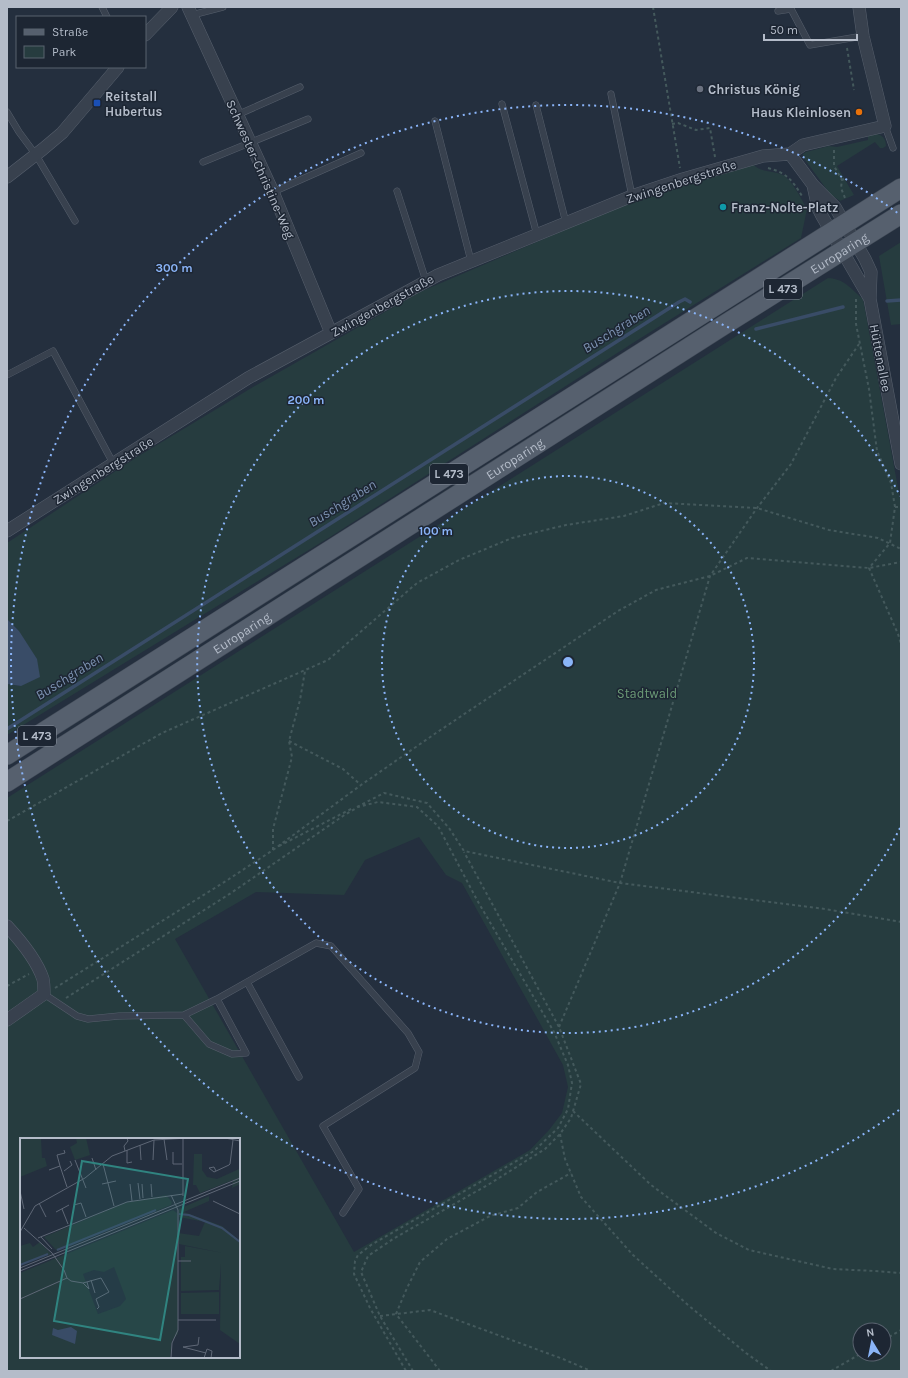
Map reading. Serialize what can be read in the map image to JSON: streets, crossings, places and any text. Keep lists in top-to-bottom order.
{
  "streets": {
    "main road": ["Europaring", "L 473"],
    "street": ["Schwester-Christine-Weg", "Zwingenbergstraße", "Hüttenallee"]
  },
  "crossings": [
    ["Schwester-Christine-Weg", "Zwingenbergstraße"],
    ["Europaring", "Hüttenallee"]
  ],
  "water": ["Buschgraben"],
  "parks": ["Stadtwald"],
  "places": {
    "other": ["Christus König", "Haus Kleinlosen", "Franz-Nolte-Platz"],
    "transit": ["Reitstall Hubertus"]
  },
  "legend": ["Straße", "Park"],
  "scale_bar": "50 m",
  "north": "top",
  "rings": ["300 m", "200 m", "100 m"]
}
